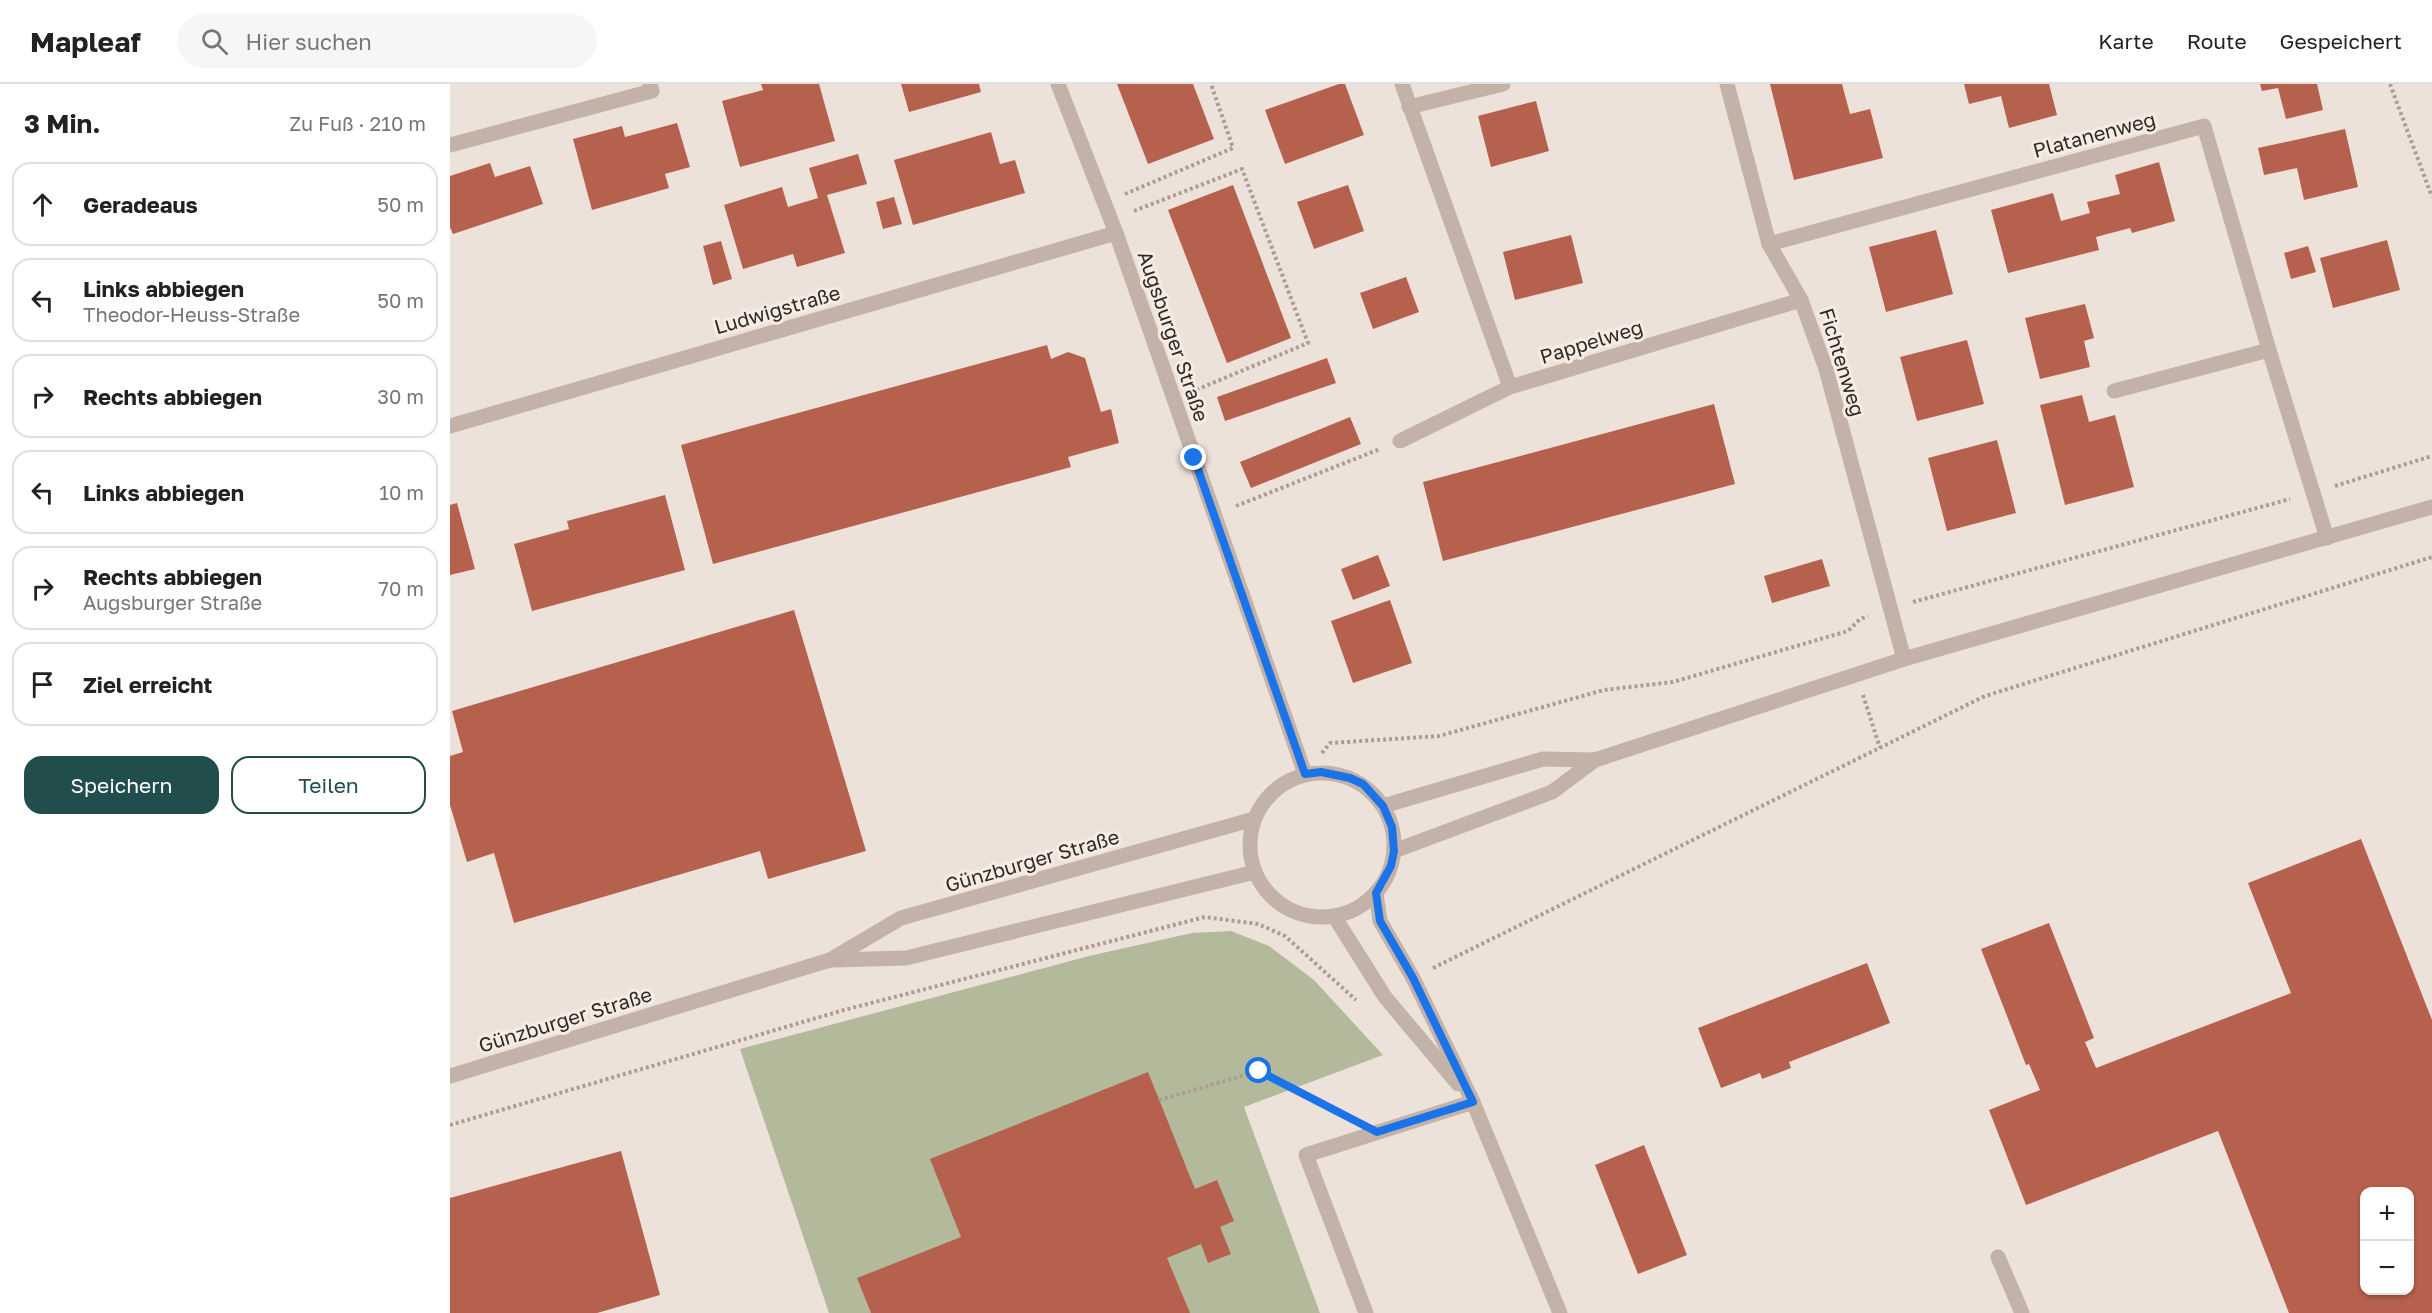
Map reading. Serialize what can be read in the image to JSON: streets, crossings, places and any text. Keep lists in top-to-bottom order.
{
  "streets": {
    "street": [
      "Platanenweg",
      "Ludwigstraße",
      "Augsburger Straße",
      "Pappelweg",
      "Fichtenweg",
      "Günzburger Straße"
    ]
  },
  "crossings": [
    ["Platanenweg", "Fichtenweg"],
    ["Ludwigstraße", "Augsburger Straße"],
    ["Augsburger Straße", "Günzburger Straße"],
    ["Pappelweg", "Fichtenweg"]
  ],
  "page": {
    "header": "Mapleaf",
    "search": "Hier suchen",
    "nav": ["Karte", "Route", "Gespeichert"],
    "heading": ["3 Min.", "Zu Fuß · 210 m"],
    "list": [
      ["Geradeaus", "50 m"],
      ["Links abbiegen", "Theodor-Heuss-Straße", "50 m"],
      ["Rechts abbiegen", "30 m"],
      ["Links abbiegen", "10 m"],
      ["Rechts abbiegen", "Augsburger Straße", "70 m"],
      "Ziel erreicht"
    ],
    "buttons": ["Speichern", "Teilen"],
    "map_buttons": ["+", "−"]
  }
}
